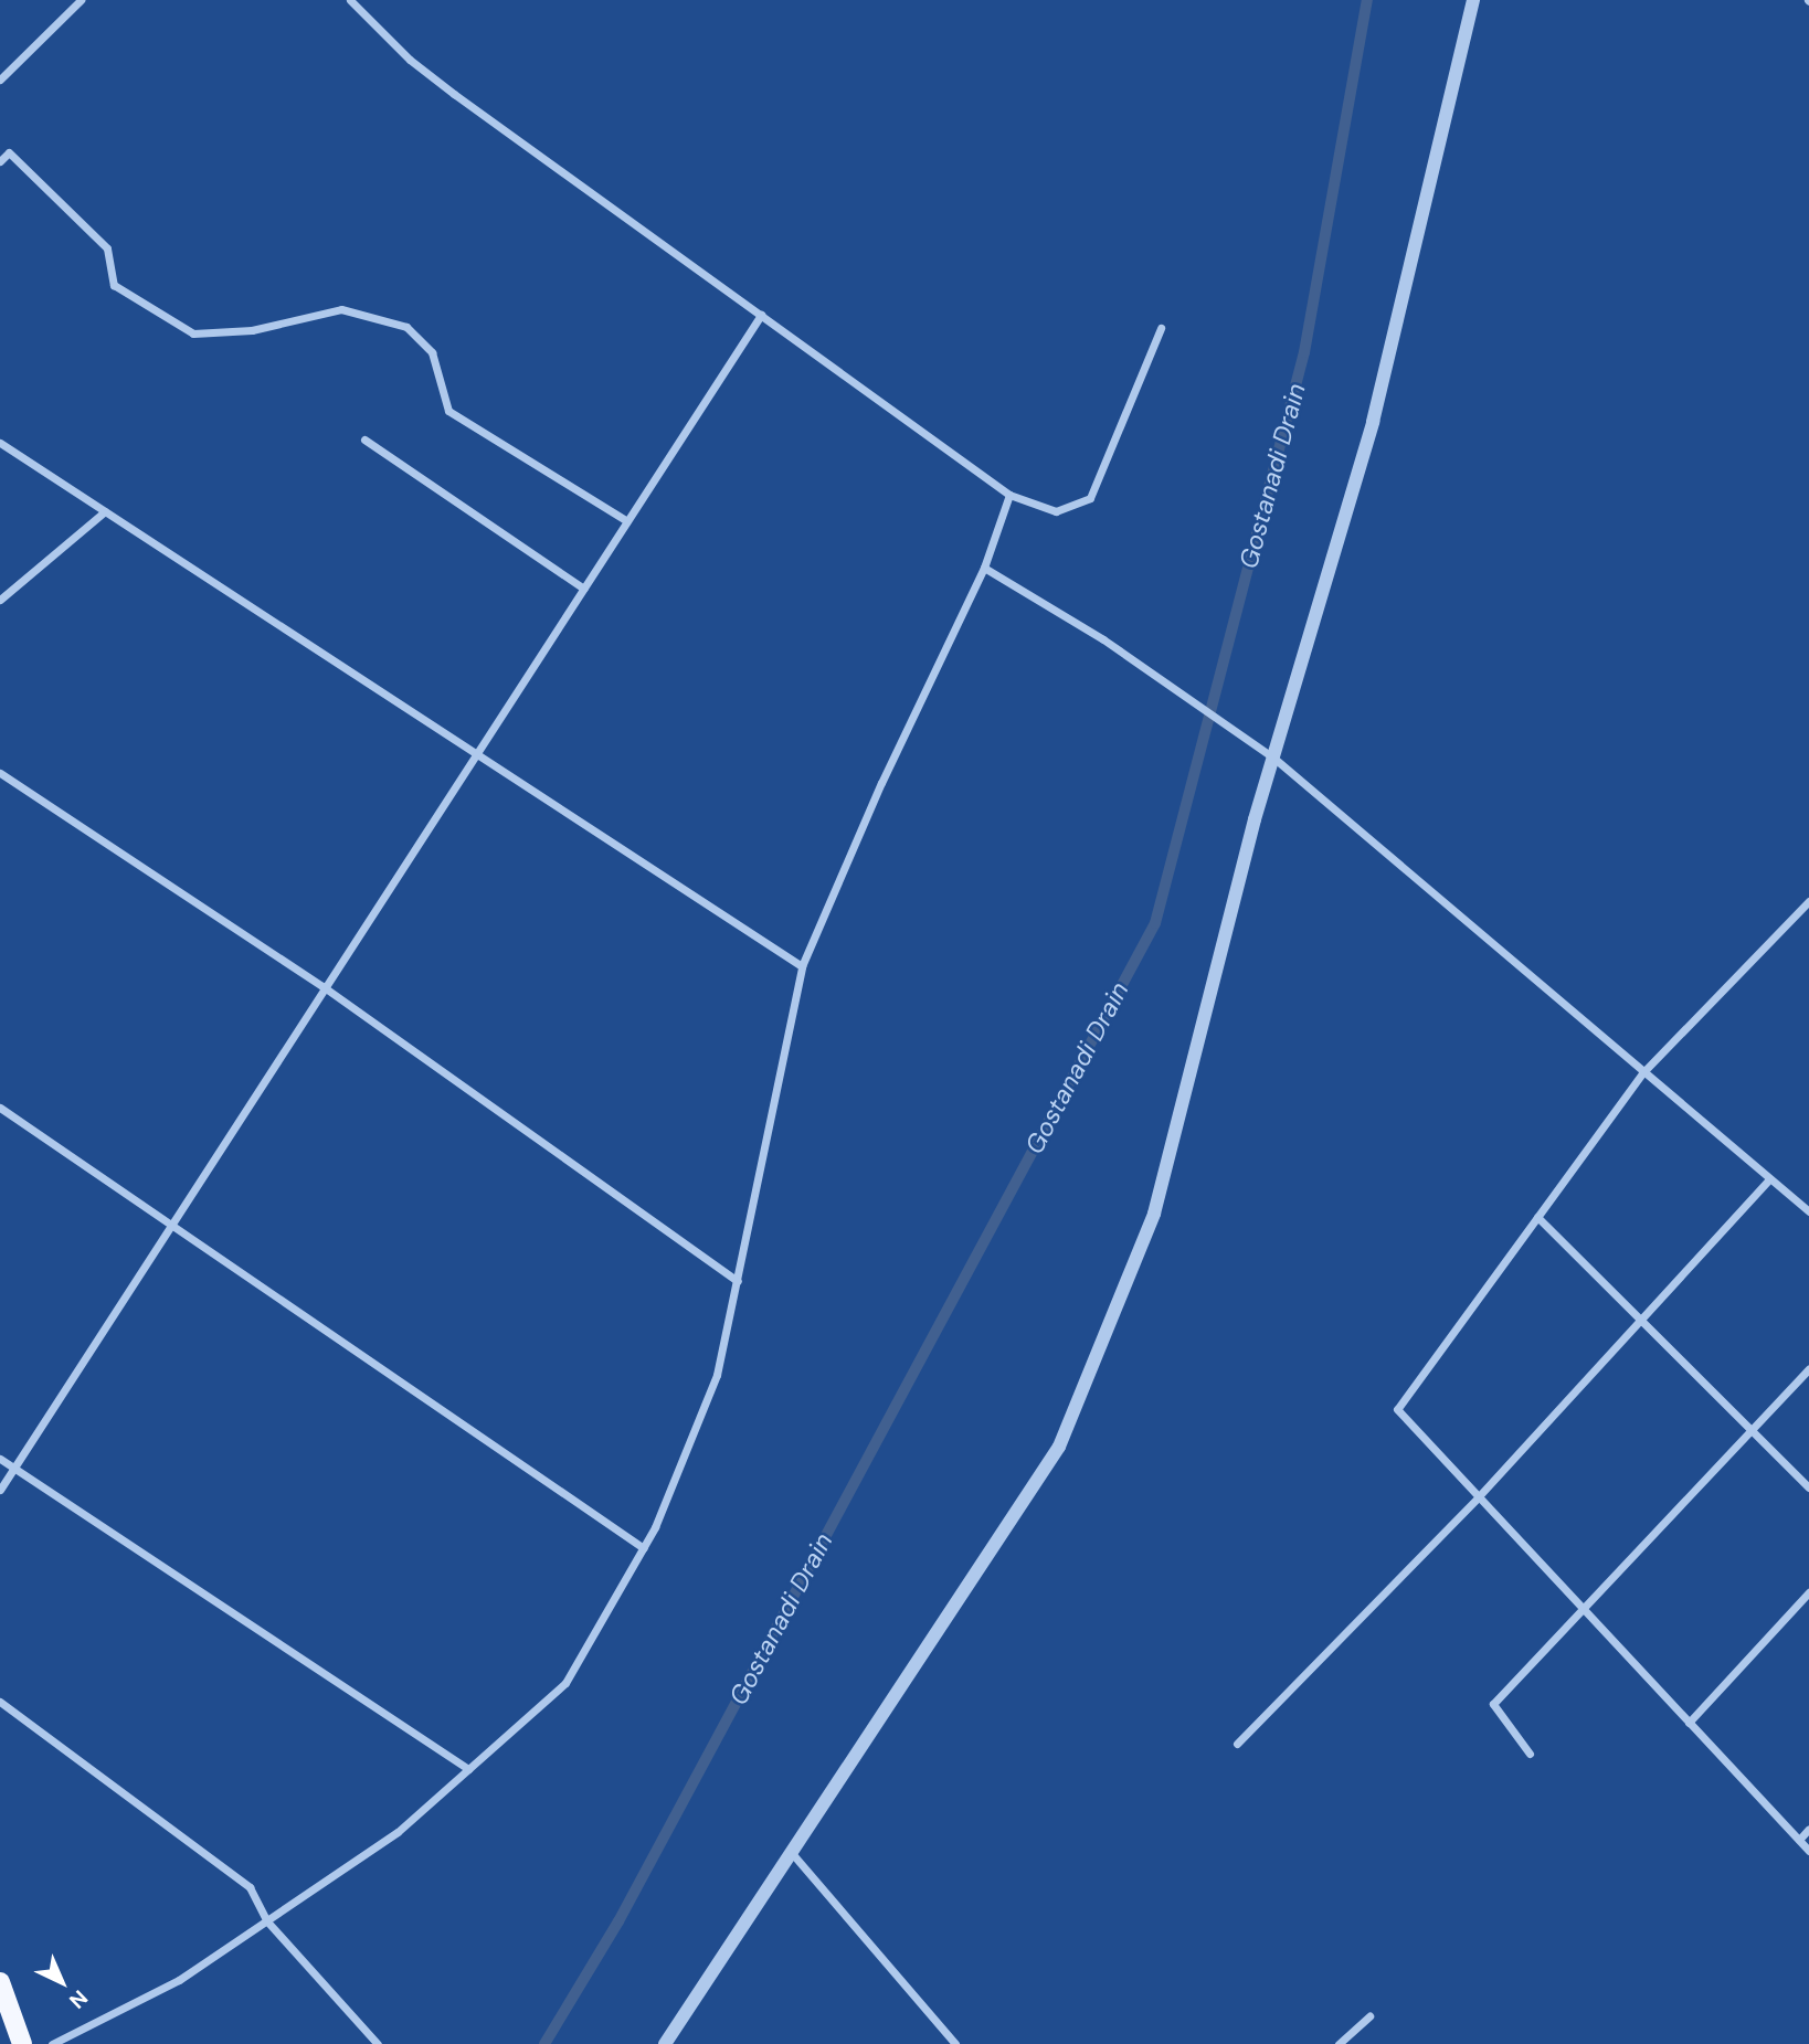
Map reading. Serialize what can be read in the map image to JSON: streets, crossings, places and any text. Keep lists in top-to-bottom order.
{
  "water": ["Gostanadi Drain"],
  "north": "bottom right"
}
